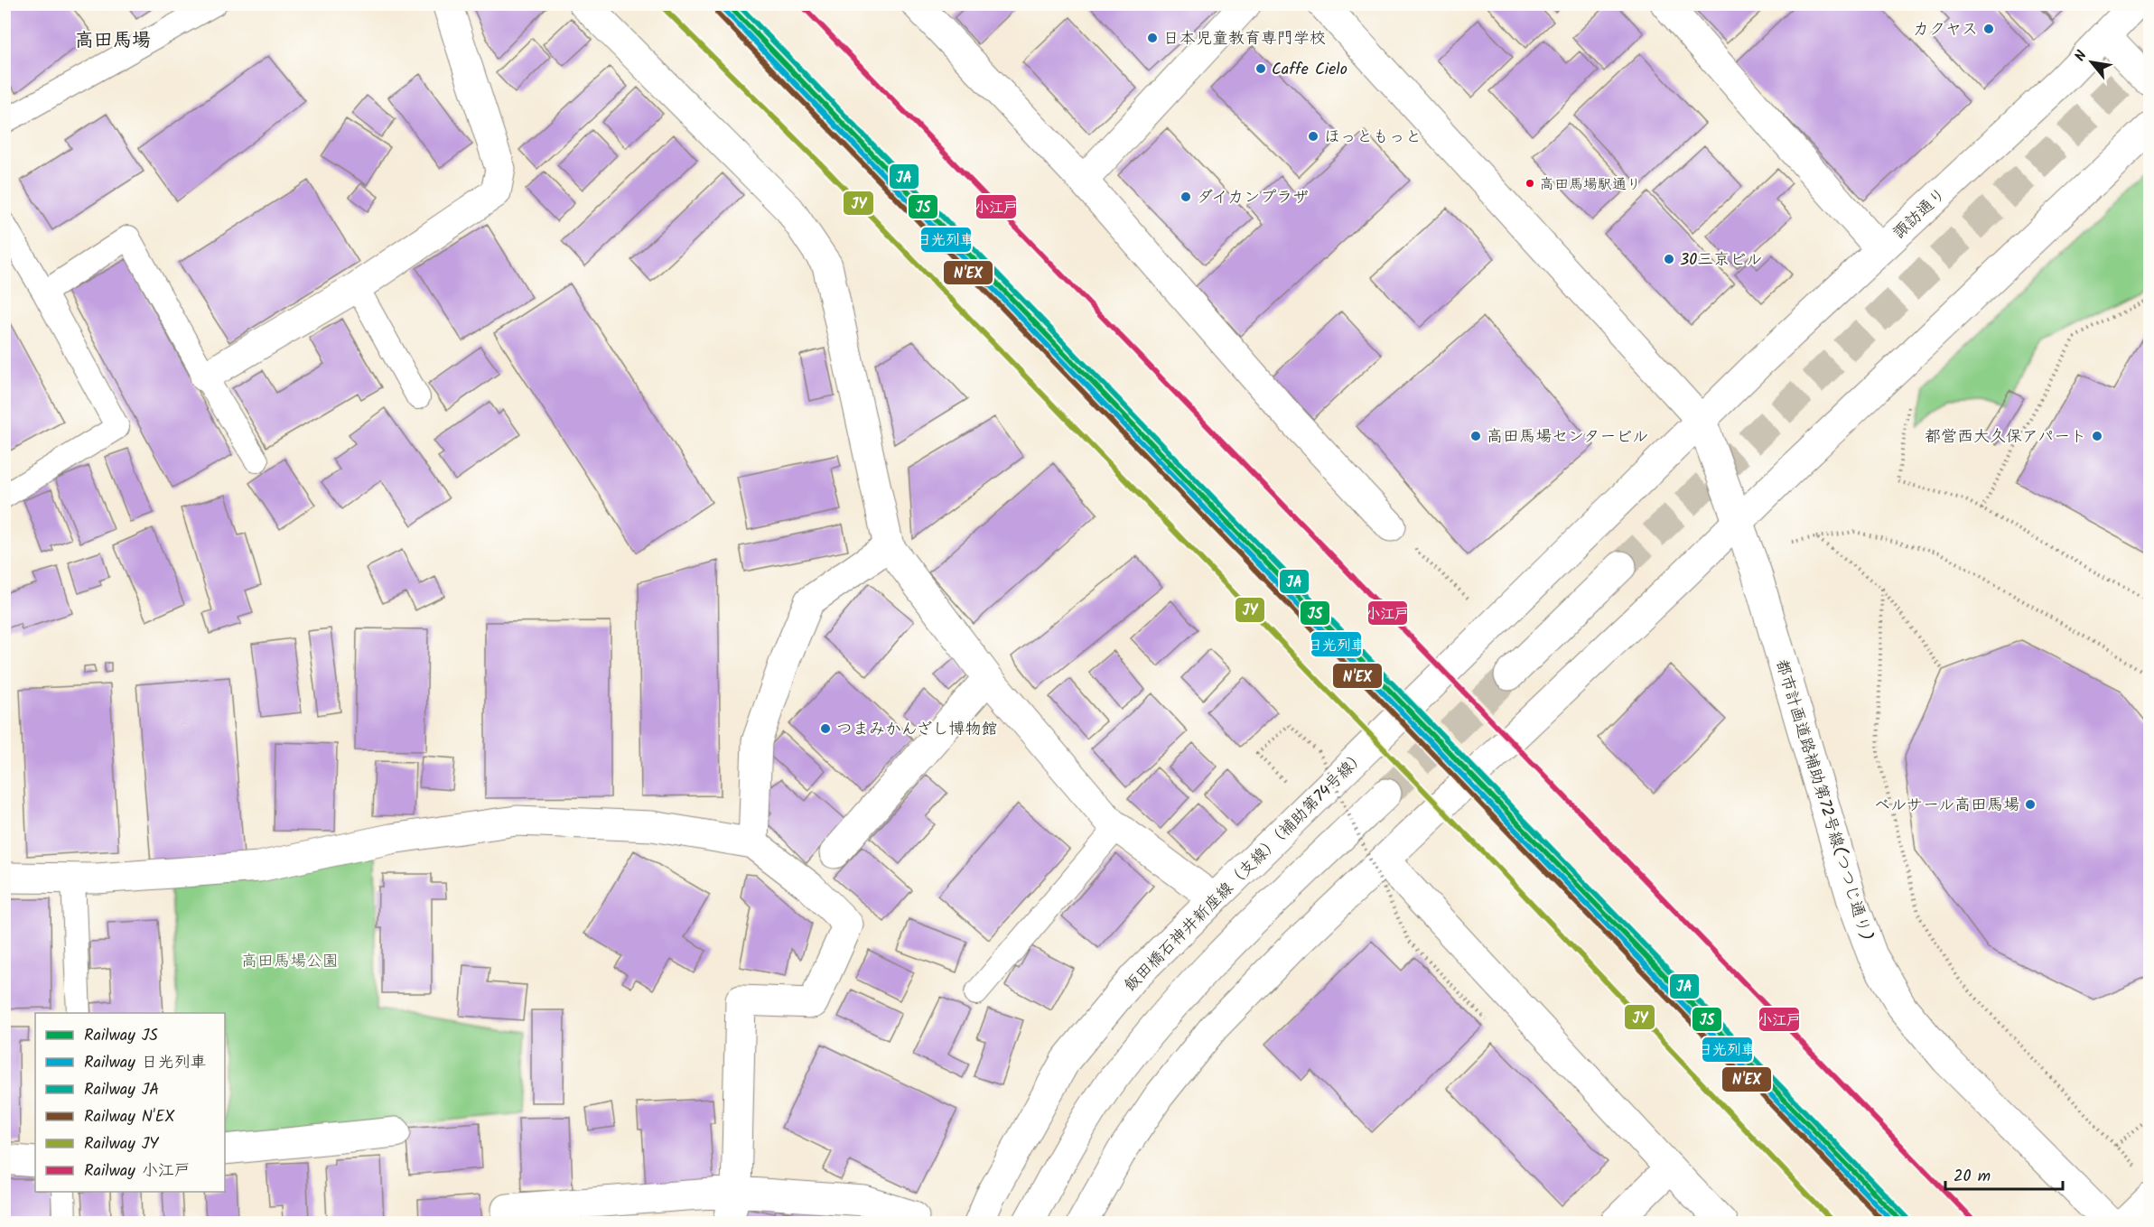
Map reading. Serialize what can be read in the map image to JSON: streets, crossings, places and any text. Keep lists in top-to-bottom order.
{
  "streets": {
    "street": ["諏訪通り", "都市計画道路補助第72号線(つつじ通り)", "飯田橋石神井新座線（支線）（補助第74号線）"]
  },
  "crossings": [
    ["諏訪通り", "都市計画道路補助第72号線(つつじ通り)"],
    ["諏訪通り", "飯田橋石神井新座線（支線）（補助第74号線）"],
    ["都市計画道路補助第72号線(つつじ通り)", "飯田橋石神井新座線（支線）（補助第74号線）"]
  ],
  "districts": ["高田馬場"],
  "parks": ["高田馬場公園"],
  "places": [
    "カクヤス",
    "日本児童教育専門学校",
    "Caffe Cielo",
    "ほっともっと",
    "高田馬場駅通り",
    "ダイカンプラザ",
    "30三京ビル",
    "高田馬場センタービル",
    "都営西大久保アパート",
    "つまみかんざし博物館",
    "ベルサール高田馬場"
  ],
  "lines": [
    "rail line JS",
    "rail line JA",
    "rail line JY",
    "rail line 小江戸",
    "rail line 日光列車",
    "rail line N'EX"
  ],
  "legend": [
    "Railway JS",
    "Railway 日光列車",
    "Railway JA",
    "Railway N'EX",
    "Railway JY",
    "Railway 小江戸"
  ],
  "scale_bar": "20 m",
  "north": "top left"
}
